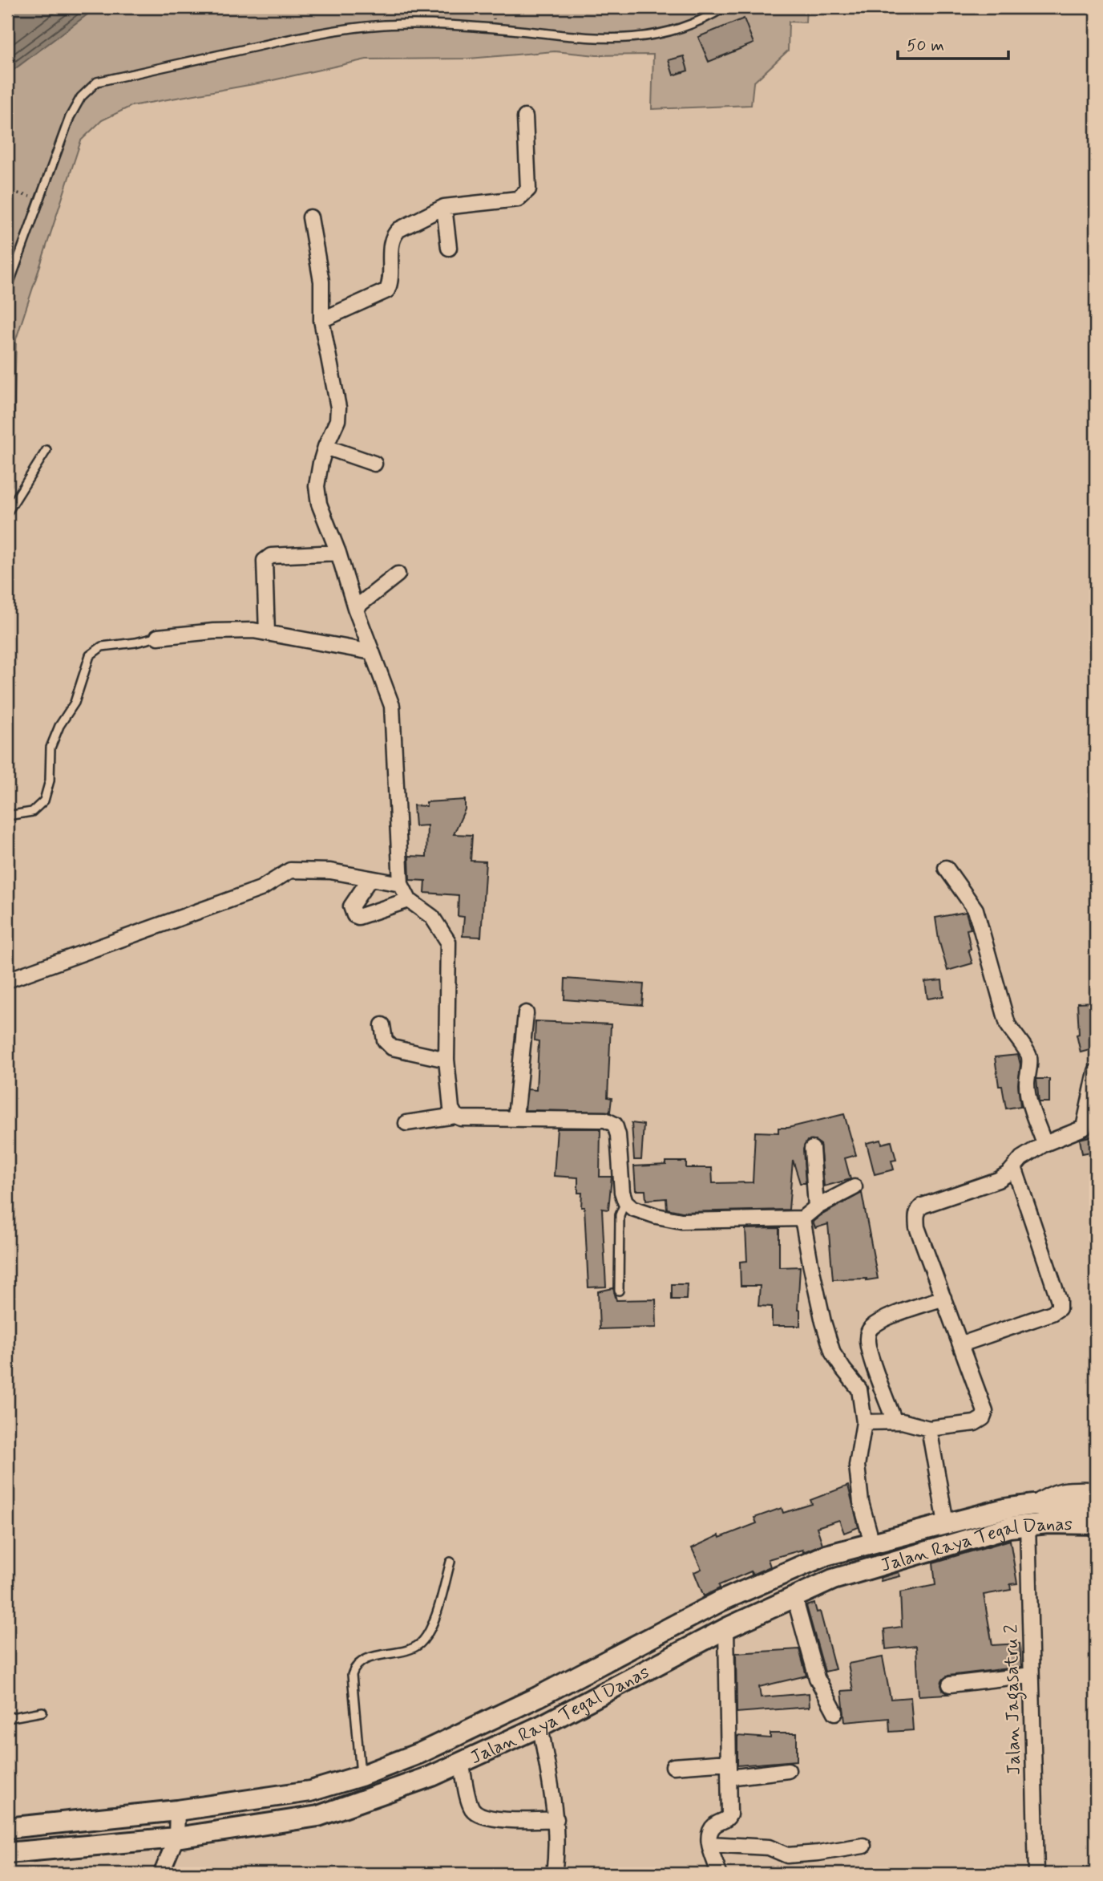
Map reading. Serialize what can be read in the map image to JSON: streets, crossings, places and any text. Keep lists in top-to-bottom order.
{
  "streets": {
    "street": ["Jalan Raya Tegal Danas", "Jalan Jagasatru 2"]
  },
  "crossings": [
    ["Jalan Raya Tegal Danas", "Jalan Jagasatru 2"]
  ],
  "scale_bar": "50 m"
}
